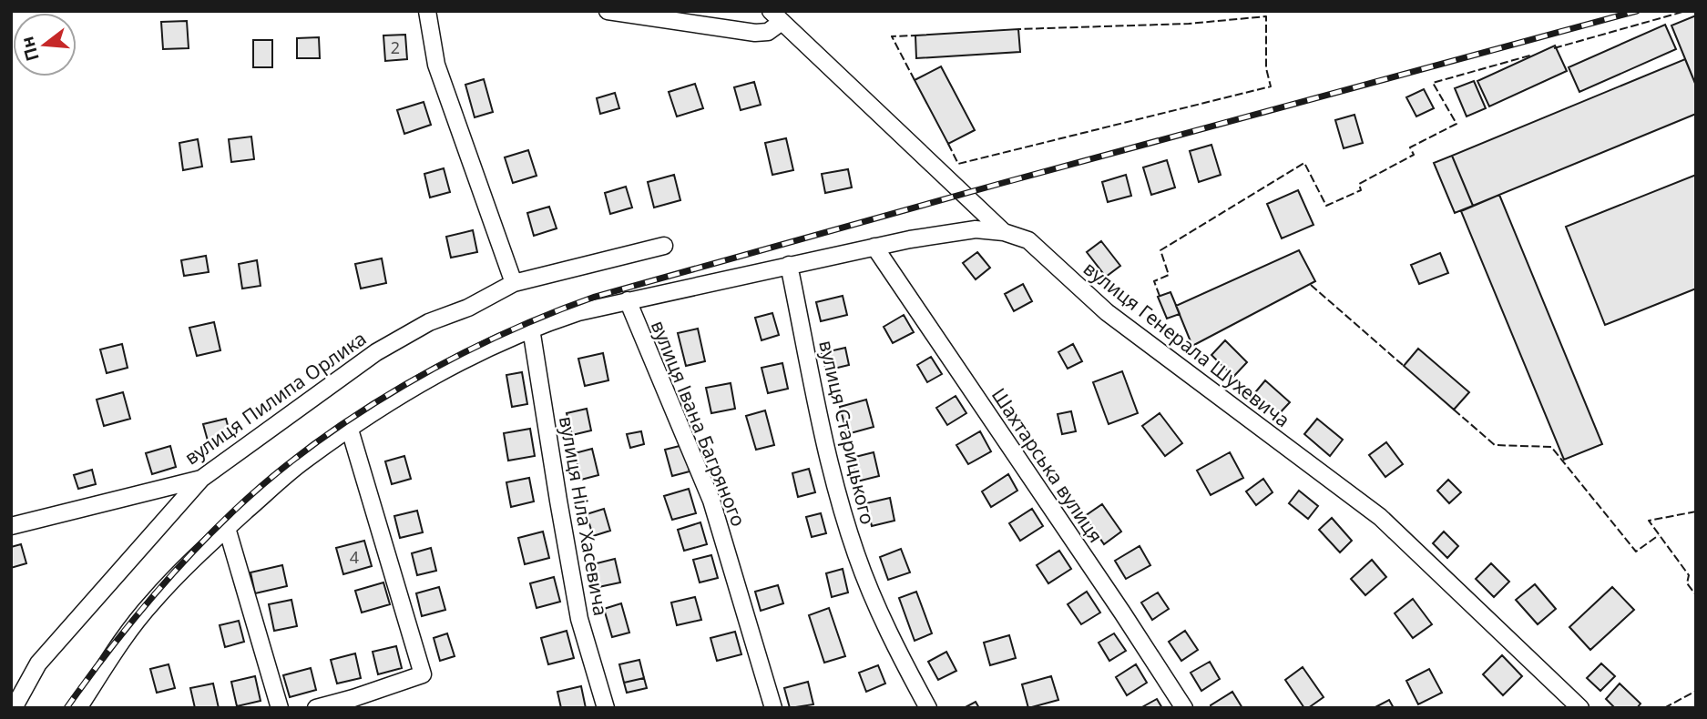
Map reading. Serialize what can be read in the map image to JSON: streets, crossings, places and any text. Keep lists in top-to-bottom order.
{
  "streets": {
    "street": [
      "вулиця Генерала Шухевича",
      "вулиця Пилипа Орлика",
      "вулиця Івана Багряного",
      "вулиця Старицького",
      "Шахтарська вулиця",
      "вулиця Ніла Хасевича"
    ]
  },
  "house_numbers": ["2", "4"],
  "north": "left"
}
